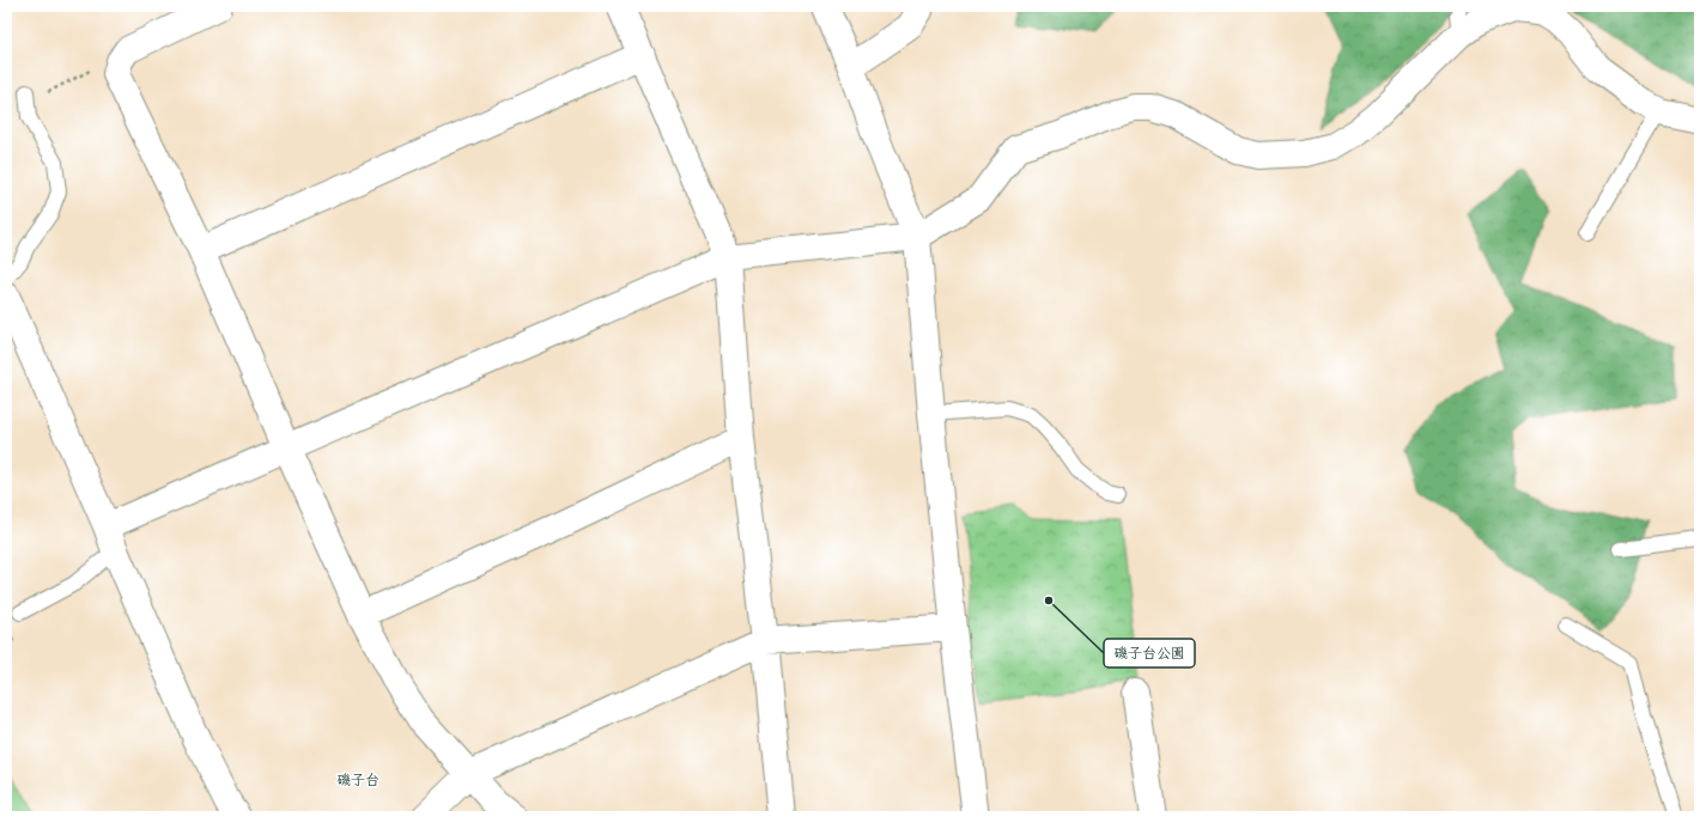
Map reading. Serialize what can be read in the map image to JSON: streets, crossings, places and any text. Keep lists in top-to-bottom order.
{
  "districts": ["磯子台"],
  "places": ["磯子台公園"]
}
